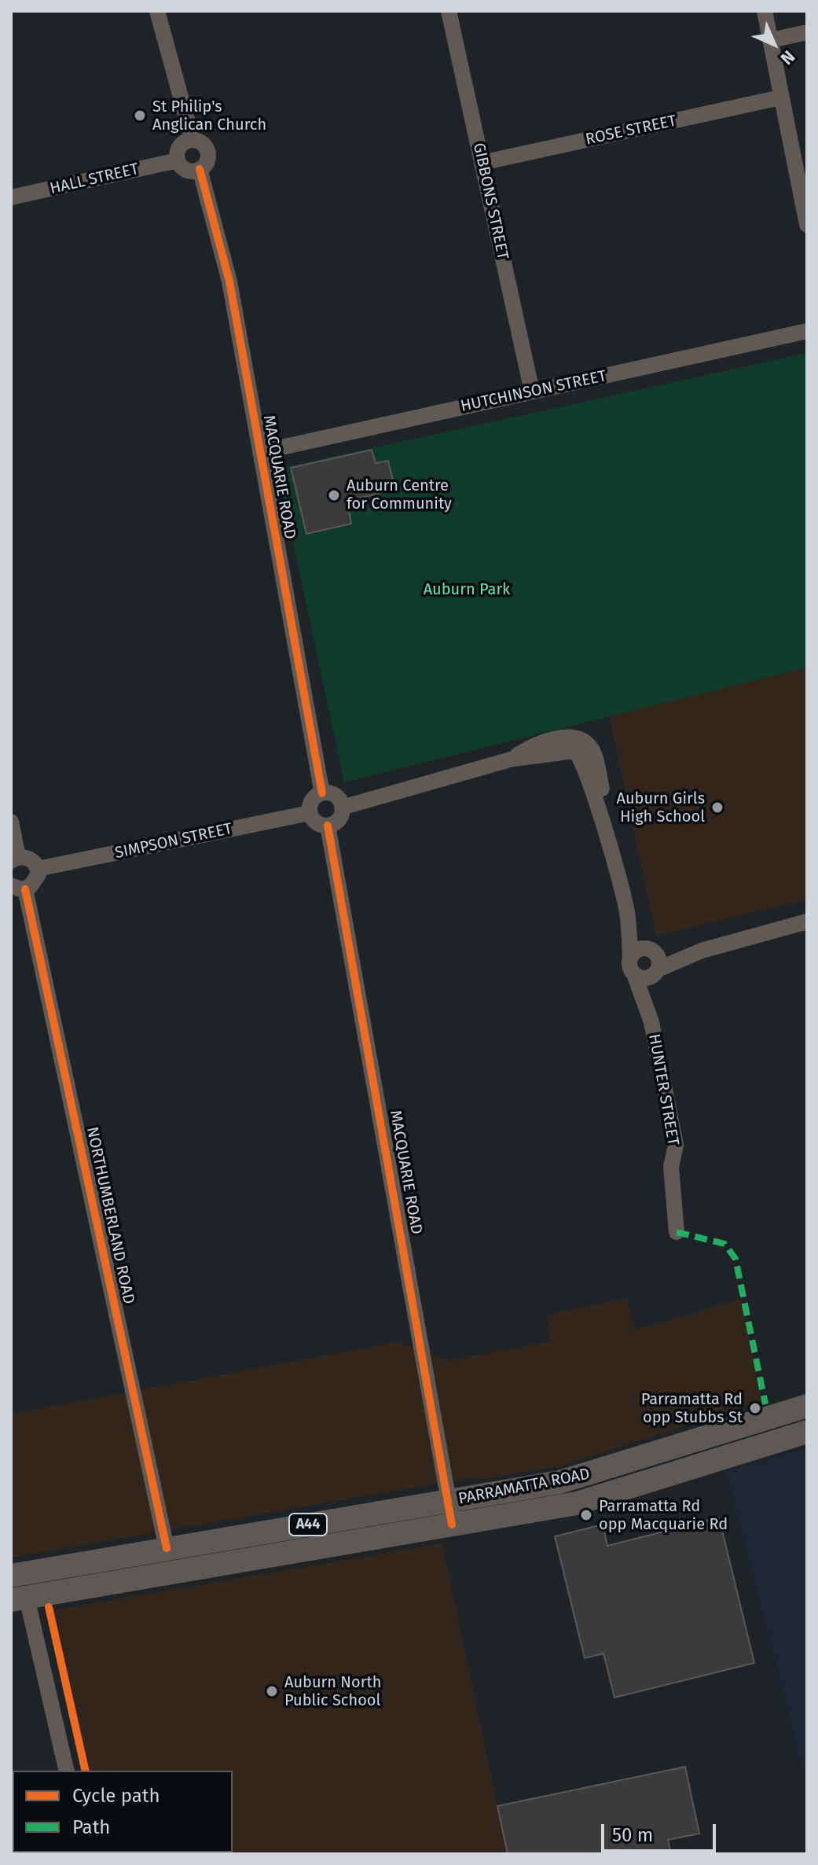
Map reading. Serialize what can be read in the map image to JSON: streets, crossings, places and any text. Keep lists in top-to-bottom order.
{
  "streets": {
    "highway": ["PARRAMATTA ROAD", "A44"],
    "street": [
      "ROSE STREET",
      "HALL STREET",
      "GIBBONS STREET",
      "HUTCHINSON STREET",
      "MACQUARIE ROAD",
      "SIMPSON STREET",
      "HUNTER STREET",
      "NORTHUMBERLAND ROAD"
    ]
  },
  "crossings": [
    ["ROSE STREET", "GIBBONS STREET"],
    ["HALL STREET", "MACQUARIE ROAD"],
    ["GIBBONS STREET", "HUTCHINSON STREET"],
    ["HUTCHINSON STREET", "MACQUARIE ROAD"],
    ["MACQUARIE ROAD", "SIMPSON STREET"],
    ["MACQUARIE ROAD", "PARRAMATTA ROAD"],
    ["NORTHUMBERLAND ROAD", "PARRAMATTA ROAD"]
  ],
  "parks": ["Auburn Park"],
  "places": [
    "St Philip's Anglican Church",
    "Auburn Centre for Community",
    "Auburn Girls High School",
    "Parramatta Rd opp Stubbs St",
    "Parramatta Rd opp Macquarie Rd",
    "Auburn North Public School"
  ],
  "legend": ["Cycle path", "Path"],
  "scale_bar": "50 m",
  "north": "bottom right"
}
